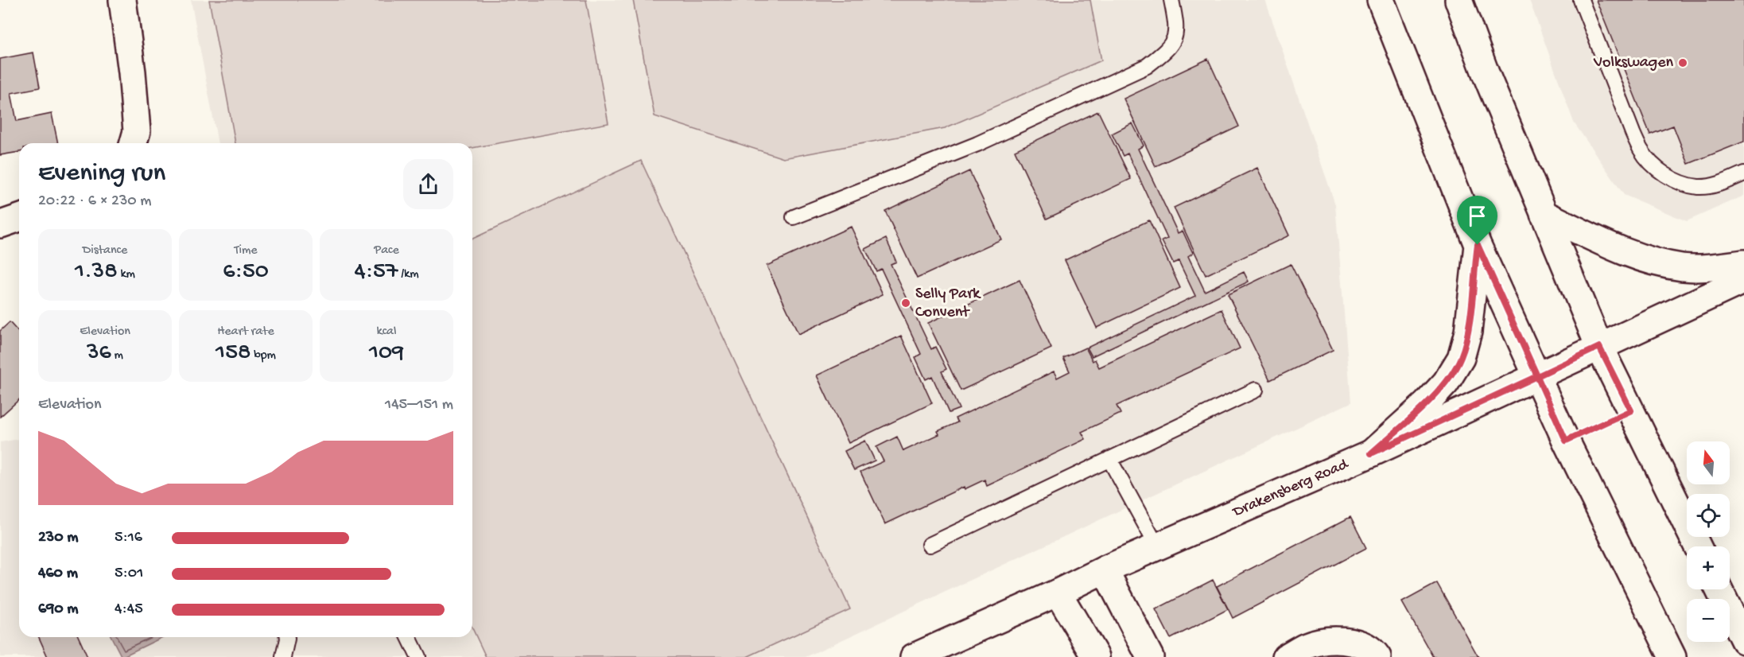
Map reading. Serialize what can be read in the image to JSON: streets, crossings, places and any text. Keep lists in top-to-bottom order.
{
  "streets": {
    "main road": ["Drakensberg Road"]
  },
  "places": ["Volkswagen", "Selly Park Convent"],
  "north": "top",
  "page": {
    "heading": ["Evening run", "20:22 · 6 × 230 m"],
    "stats": [
      ["Distance", "1.38 km"],
      ["Time", "6:50"],
      ["Pace", "4:57 /km"],
      ["Elevation", "36 m"],
      ["Heart rate", "158 bpm"],
      ["kcal", "109"]
    ],
    "chart": ["Elevation", "145–151 m"],
    "map_buttons": ["+", "−"],
    "list": [
      {
        "name": "230 m",
        "note": "5:16"
      },
      {
        "name": "460 m",
        "note": "5:01"
      },
      {
        "name": "690 m",
        "note": "4:45"
      }
    ]
  }
}
